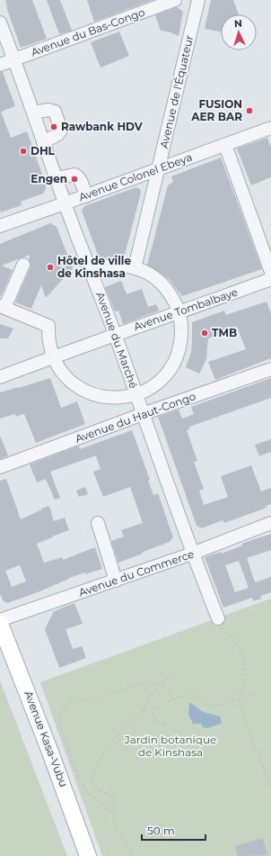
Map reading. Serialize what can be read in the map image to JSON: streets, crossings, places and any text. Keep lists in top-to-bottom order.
{
  "streets": {
    "main road": ["Avenue Kasa-Vubu"],
    "street": [
      "Avenue du Bas-Congo",
      "Avenue de l'Équateur",
      "Avenue Colonel Ebeya",
      "Avenue Tombalbaye",
      "Avenue du Marché",
      "Avenue du Haut-Congo",
      "Avenue du Commerce"
    ]
  },
  "crossings": [
    ["Avenue du Bas-Congo", "Avenue du Marché"],
    ["Avenue de l'Équateur", "Avenue Colonel Ebeya"],
    ["Avenue Colonel Ebeya", "Avenue du Marché"],
    ["Avenue Tombalbaye", "Avenue du Marché"],
    ["Avenue du Marché", "Avenue du Haut-Congo"],
    ["Avenue du Marché", "Avenue du Commerce"]
  ],
  "parks": ["Jardin botanique de Kinshasa"],
  "places": [
    "FUSION AER BAR",
    "Rawbank HDV",
    "DHL",
    "Engen",
    "Hôtel de ville de Kinshasa",
    "TMB"
  ],
  "scale_bar": "50 m",
  "north": "top"
}
